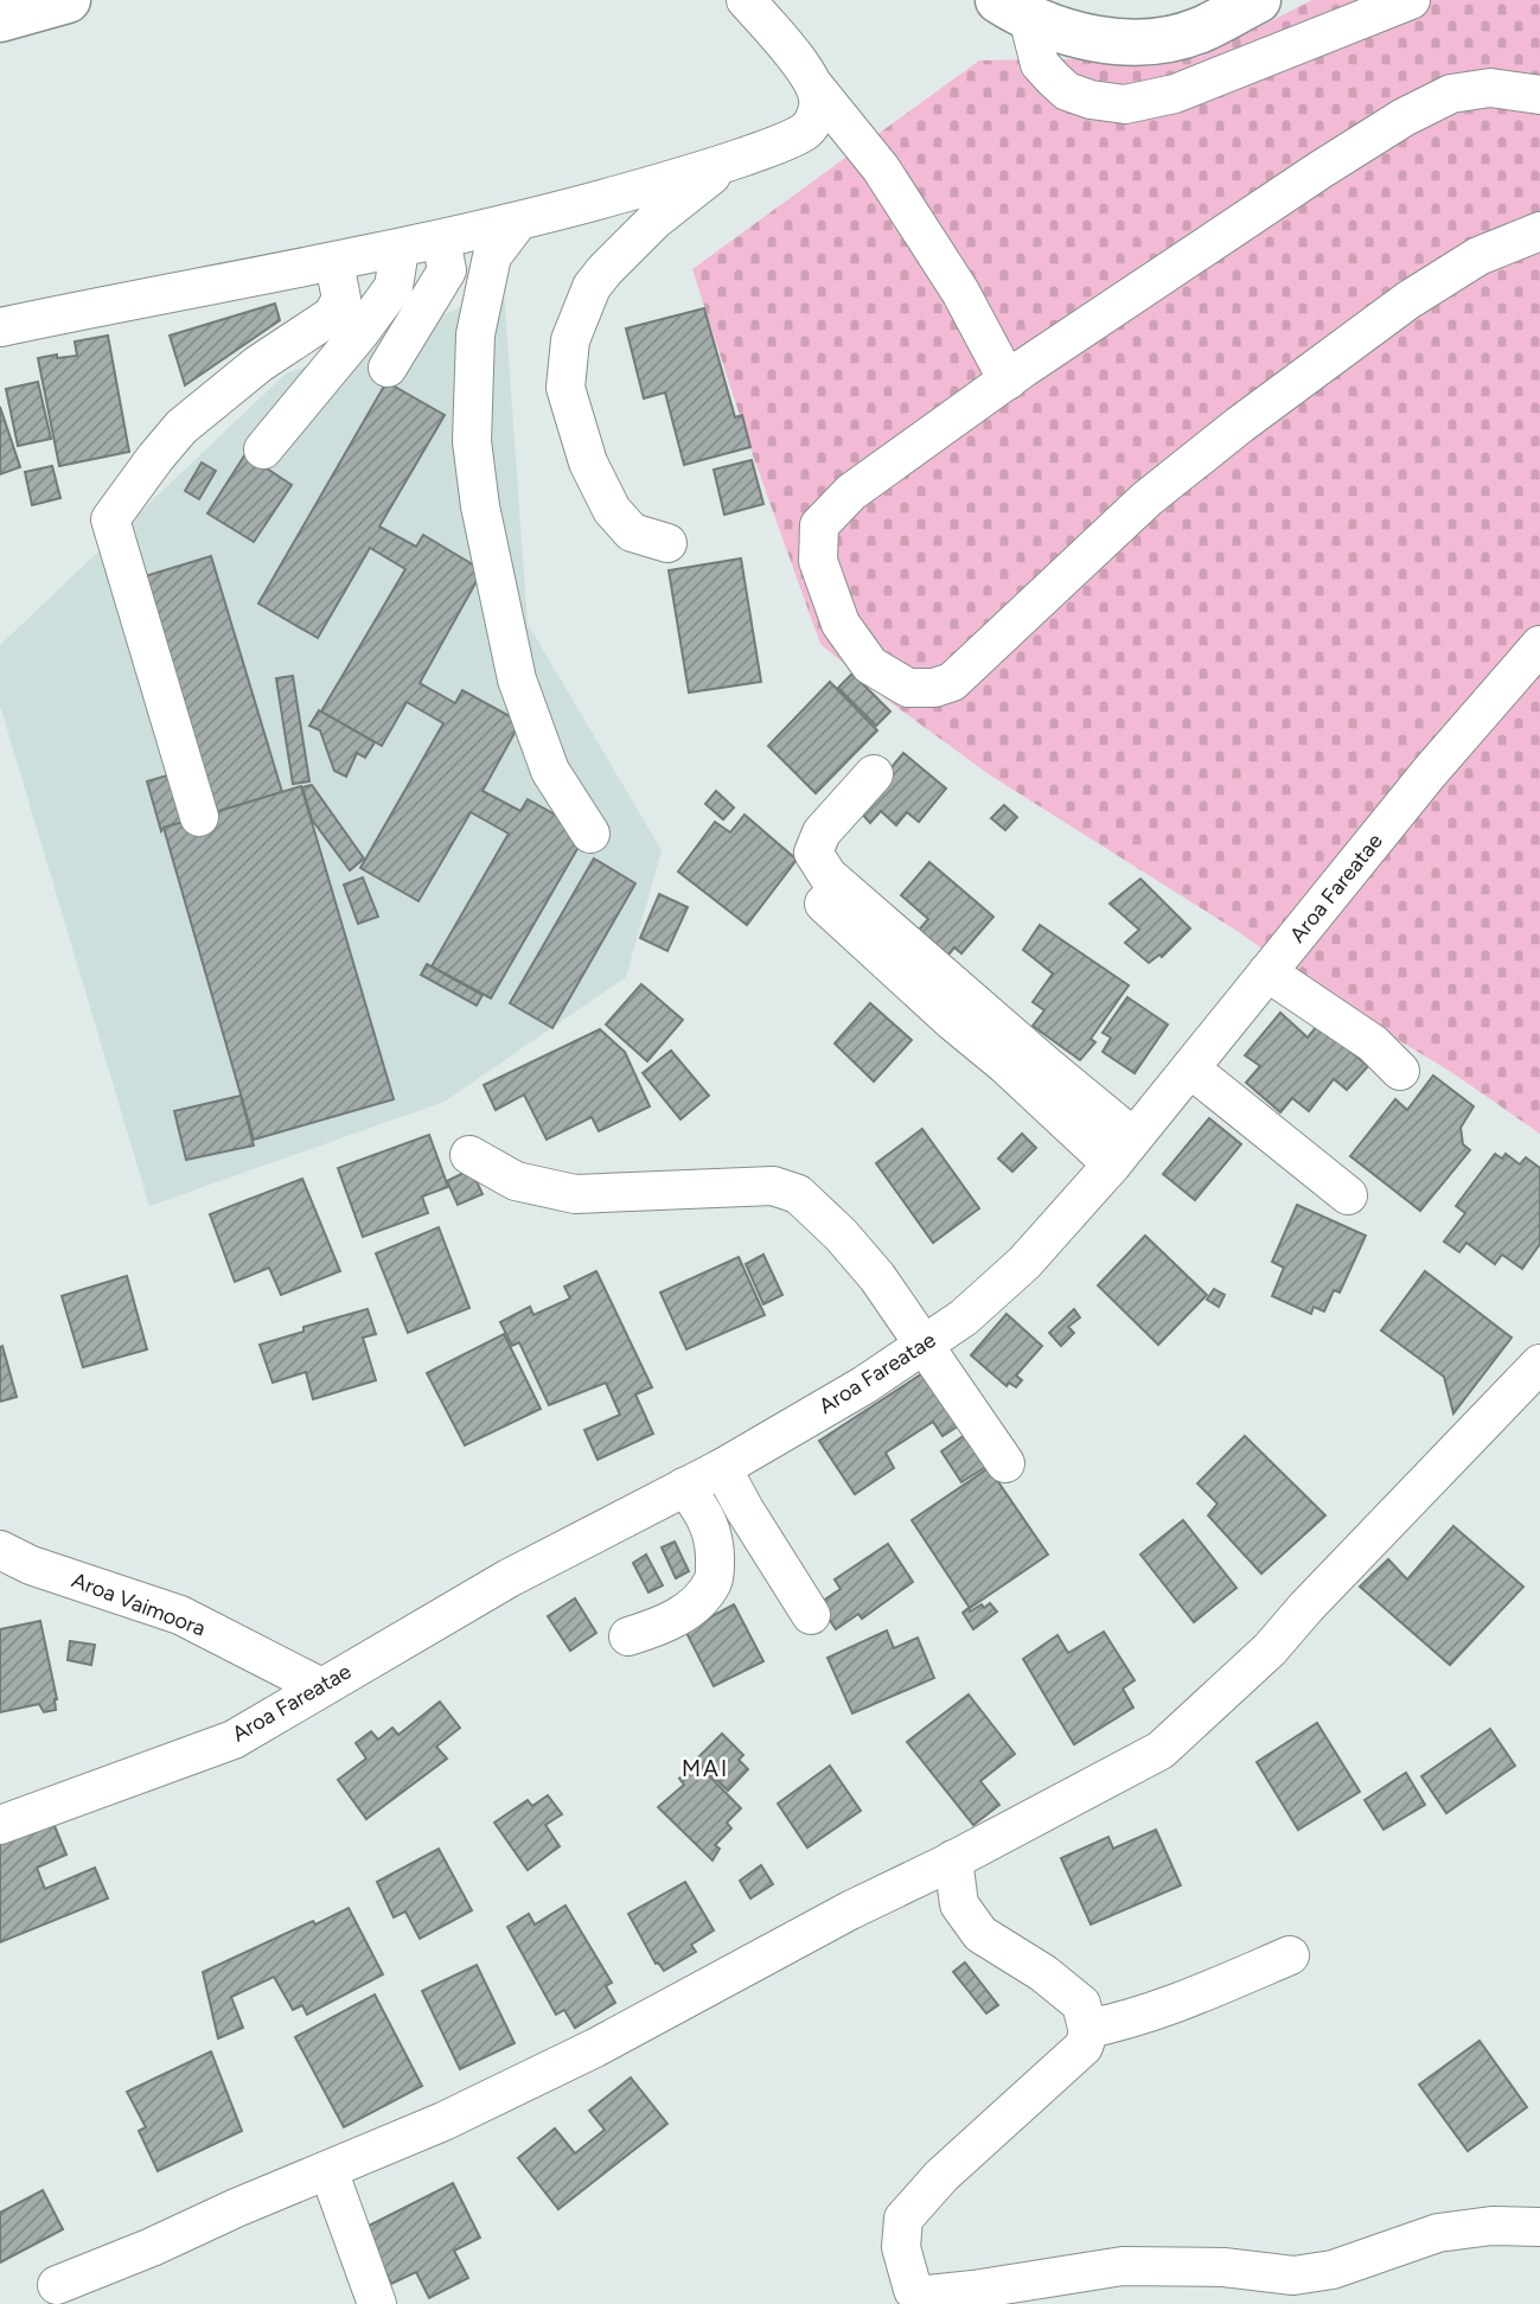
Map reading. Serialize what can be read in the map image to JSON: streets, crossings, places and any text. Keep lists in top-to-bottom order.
{
  "streets": {
    "street": ["Aroa Fareatae", "Aroa Vaimoora"]
  },
  "crossings": [
    ["Aroa Fareatae", "Aroa Vaimoora"]
  ],
  "districts": ["MAI"]
}
